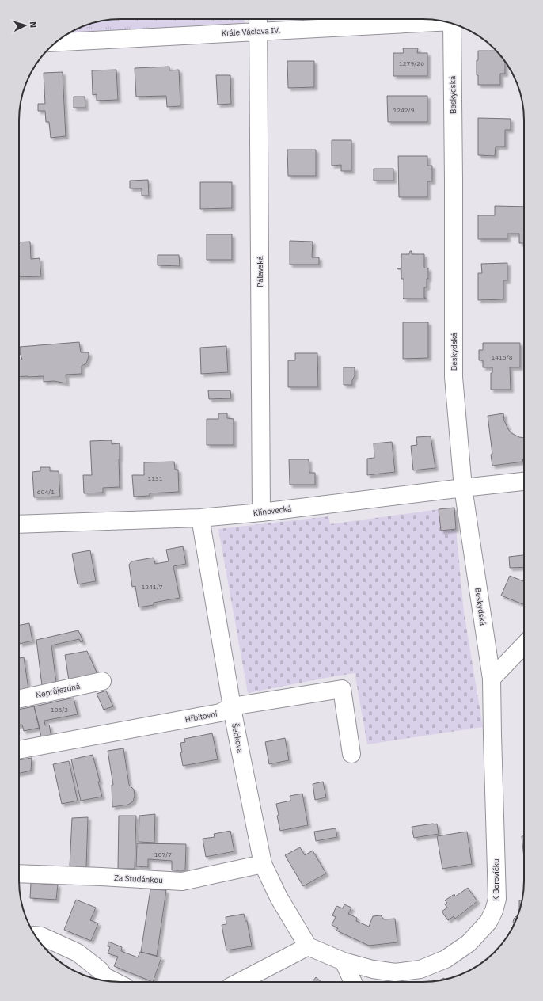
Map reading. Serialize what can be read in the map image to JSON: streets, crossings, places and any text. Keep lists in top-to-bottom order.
{
  "streets": {
    "street": [
      "Krále Václava IV.",
      "Beskydská",
      "Pálavská",
      "Klínovecká",
      "Neprůjezdná",
      "Hřbitovní",
      "Šebkova",
      "Za Studánkou",
      "K Borovíčku"
    ]
  },
  "crossings": [
    ["Krále Václava IV.", "Pálavská"],
    ["Beskydská", "Klínovecká"],
    ["Beskydská", "K Borovíčku"],
    ["Pálavská", "Klínovecká"],
    ["Klínovecká", "Šebkova"],
    ["Hřbitovní", "Šebkova"],
    ["Šebkova", "Za Studánkou"],
    ["Šebkova", "K Borovíčku"]
  ],
  "house_numbers": [
    "1279/26",
    "1242/9",
    "1415/8",
    "1131",
    "604/1",
    "1241/7",
    "105/3",
    "107/7"
  ],
  "north": "right"
}
